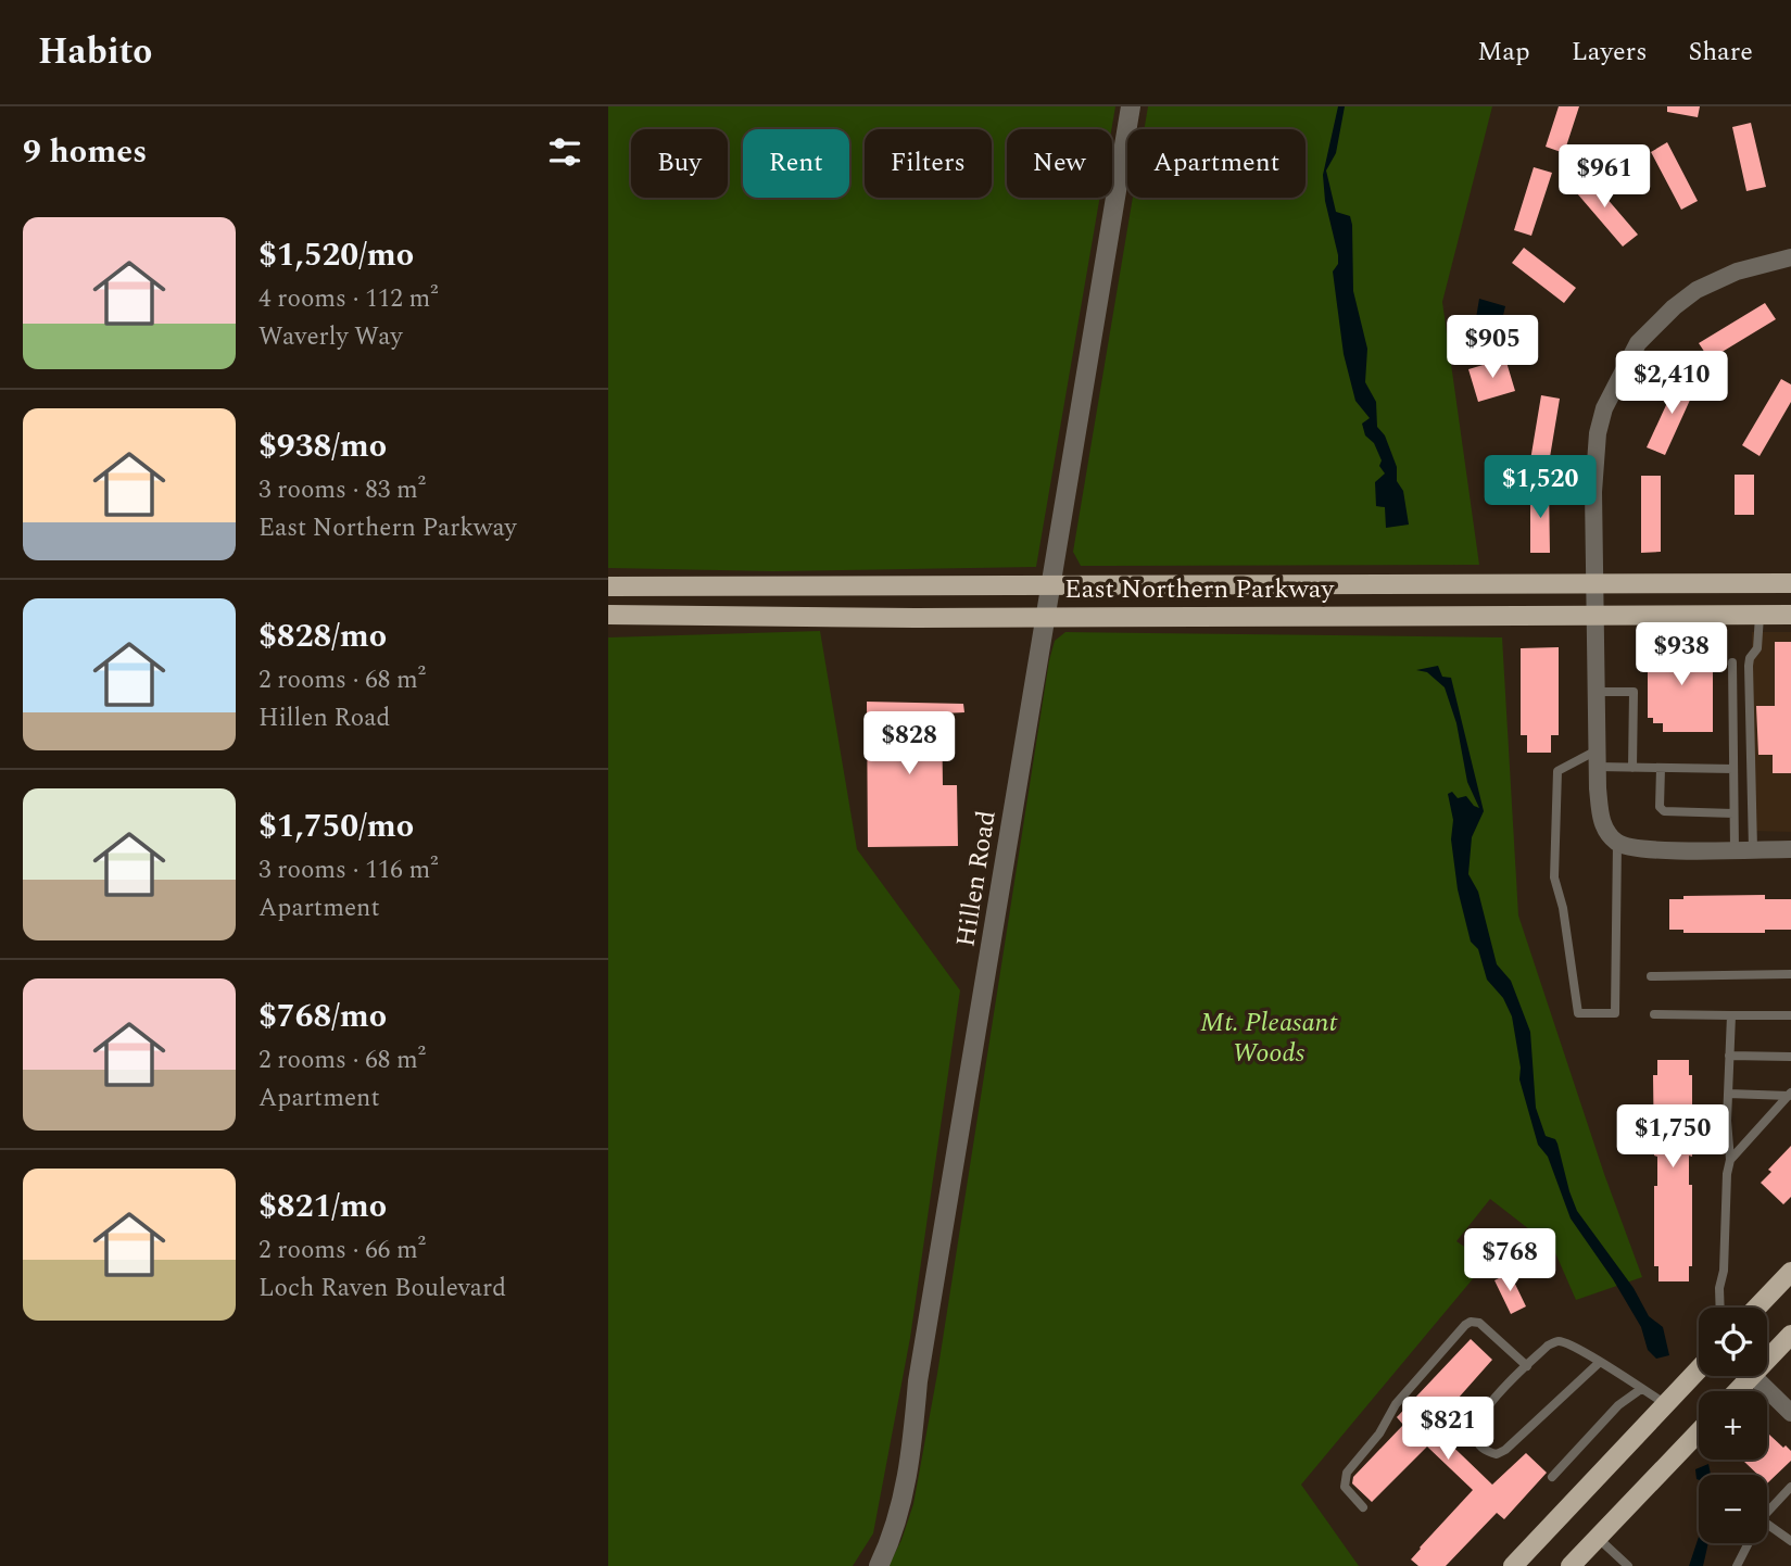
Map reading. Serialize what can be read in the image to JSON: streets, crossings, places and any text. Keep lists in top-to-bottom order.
{
  "streets": {
    "main road": ["East Northern Parkway"],
    "street": ["Hillen Road"]
  },
  "crossings": [
    ["East Northern Parkway", "Hillen Road"]
  ],
  "parks": ["Mt. Pleasant Woods"],
  "page": {
    "header": "Habito",
    "nav": ["Map", "Layers", "Share"],
    "heading": "9 homes",
    "chip": [
      "Buy",
      "Rent",
      "Filters",
      "New",
      "Apartment"
    ],
    "price": [
      "$961",
      "$905",
      "$2,410",
      "$1,520",
      "$938",
      "$828",
      "$1,750",
      "$768",
      "$821"
    ],
    "list": [
      {
        "name": "$1,520/mo",
        "note": "4 rooms · 112 m² · Waverly Way"
      },
      {
        "name": "$938/mo",
        "note": "3 rooms · 83 m² · East Northern Parkway"
      },
      {
        "name": "$828/mo",
        "note": "2 rooms · 68 m² · Hillen Road"
      },
      {
        "name": "$1,750/mo",
        "note": "3 rooms · 116 m² · Apartment"
      },
      {
        "name": "$768/mo",
        "note": "2 rooms · 68 m² · Apartment"
      },
      {
        "name": "$821/mo",
        "note": "2 rooms · 66 m² · Loch Raven Boulevard"
      }
    ],
    "map_buttons": ["+", "−"]
  }
}
